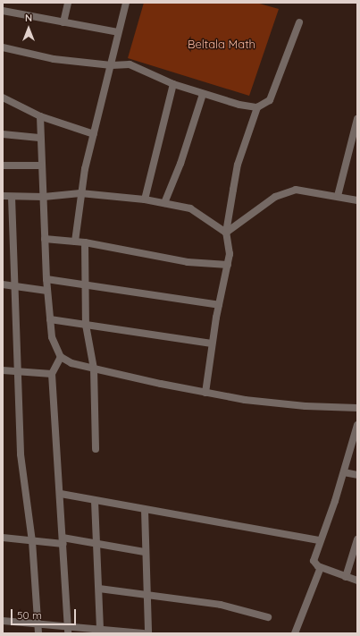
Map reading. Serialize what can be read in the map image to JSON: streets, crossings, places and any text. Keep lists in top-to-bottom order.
{
  "parks": ["Beltala Math"],
  "scale_bar": "50 m",
  "north": "top"
}
